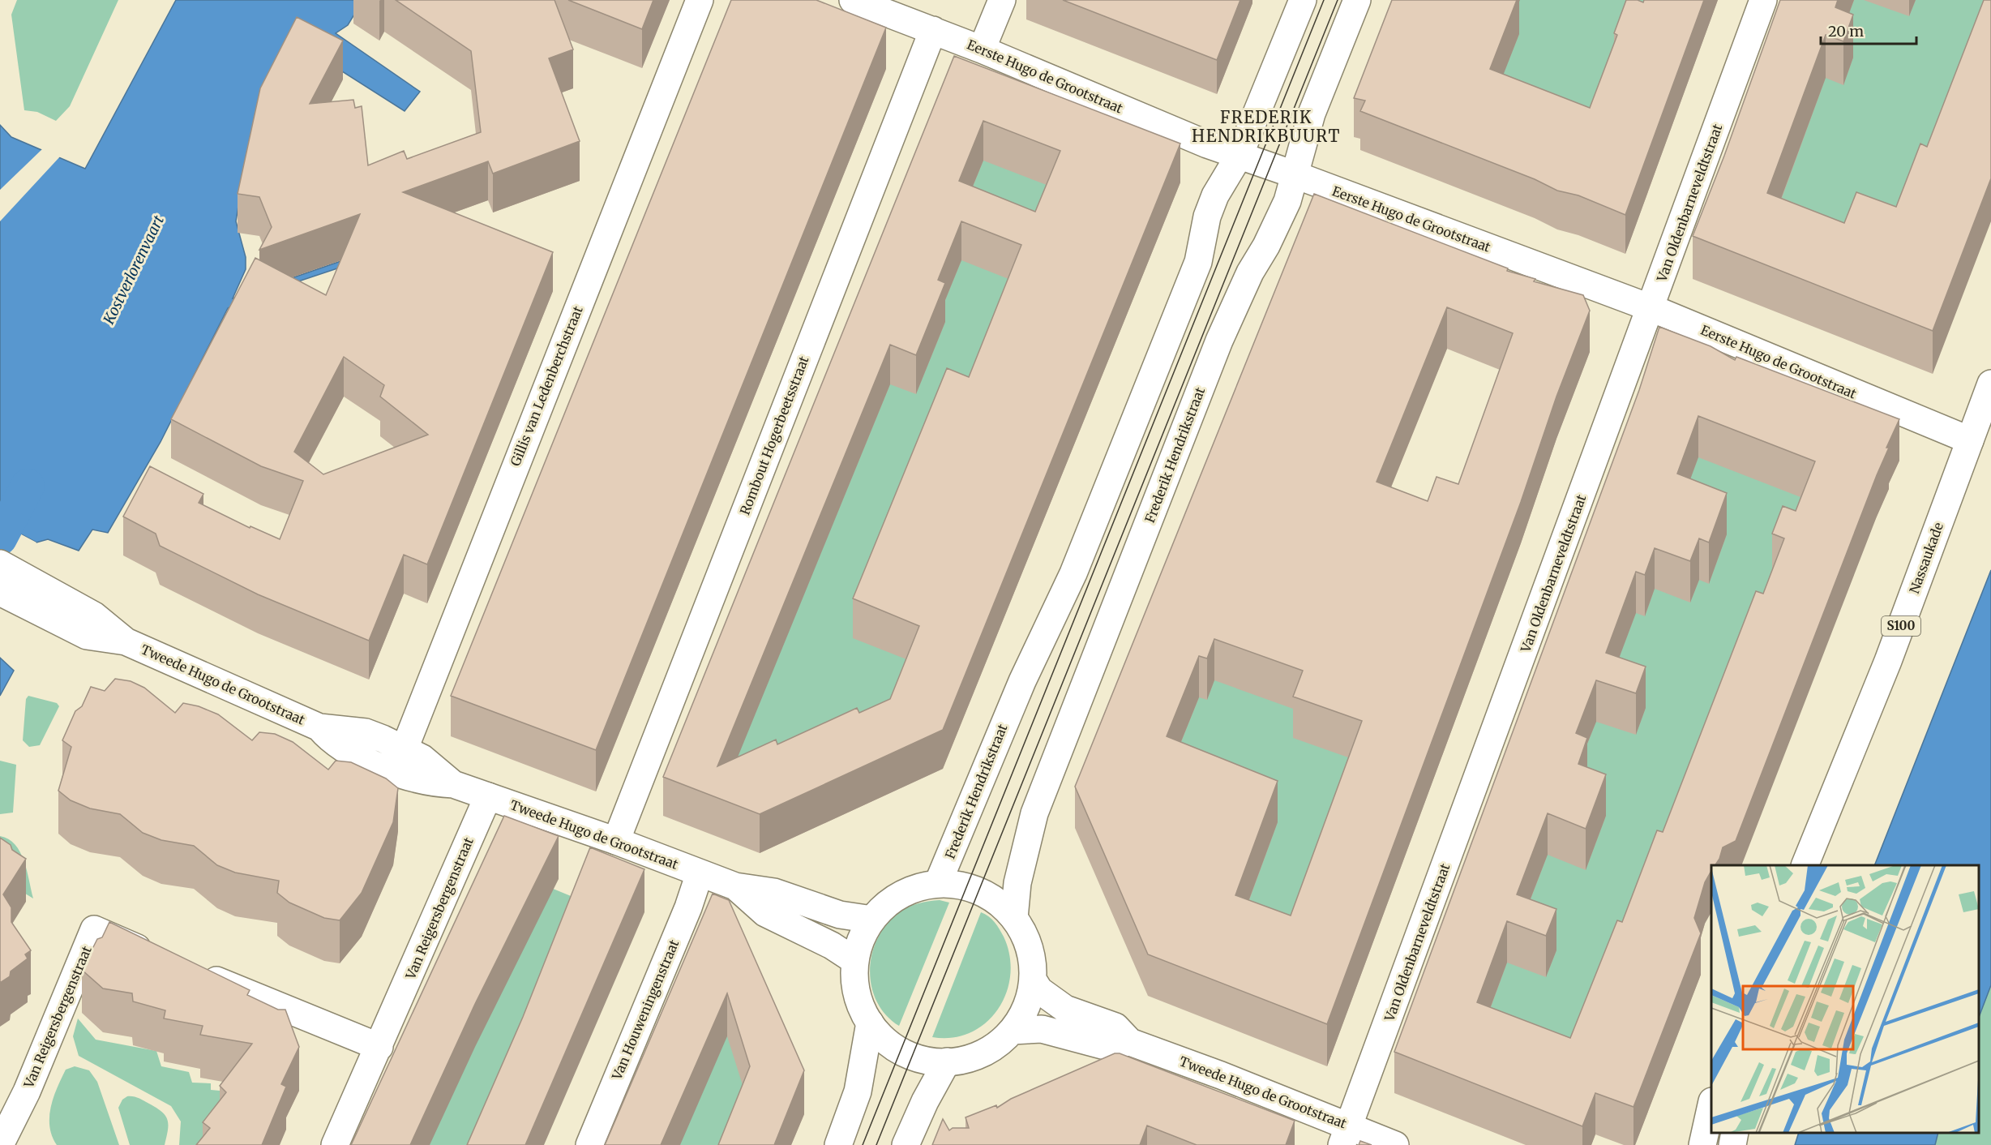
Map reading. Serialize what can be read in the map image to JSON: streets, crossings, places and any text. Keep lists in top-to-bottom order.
{
  "streets": {
    "street": [
      "Eerste Hugo de Grootstraat",
      "Van Oldenbarneveldtstraat",
      "Gillis van Ledenberchstraat",
      "Rombout Hogerbeetsstraat",
      "Frederik Hendrikstraat",
      "Nassaukade",
      "S100",
      "Tweede Hugo de Grootstraat",
      "Van Reigersbergenstraat",
      "Van Houweningenstraat"
    ]
  },
  "crossings": [
    ["Eerste Hugo de Grootstraat", "Van Oldenbarneveldtstraat"],
    ["Eerste Hugo de Grootstraat", "Rombout Hogerbeetsstraat"],
    ["Eerste Hugo de Grootstraat", "Frederik Hendrikstraat"],
    ["Eerste Hugo de Grootstraat", "Nassaukade"],
    ["Van Oldenbarneveldtstraat", "Tweede Hugo de Grootstraat"],
    ["Gillis van Ledenberchstraat", "Tweede Hugo de Grootstraat"],
    ["Rombout Hogerbeetsstraat", "Tweede Hugo de Grootstraat"],
    ["Tweede Hugo de Grootstraat", "Van Reigersbergenstraat"],
    ["Tweede Hugo de Grootstraat", "Van Houweningenstraat"]
  ],
  "districts": ["FREDERIK HENDRIKBUURT"],
  "water": ["Kostverlorenvaart"],
  "scale_bar": "20 m"
}
